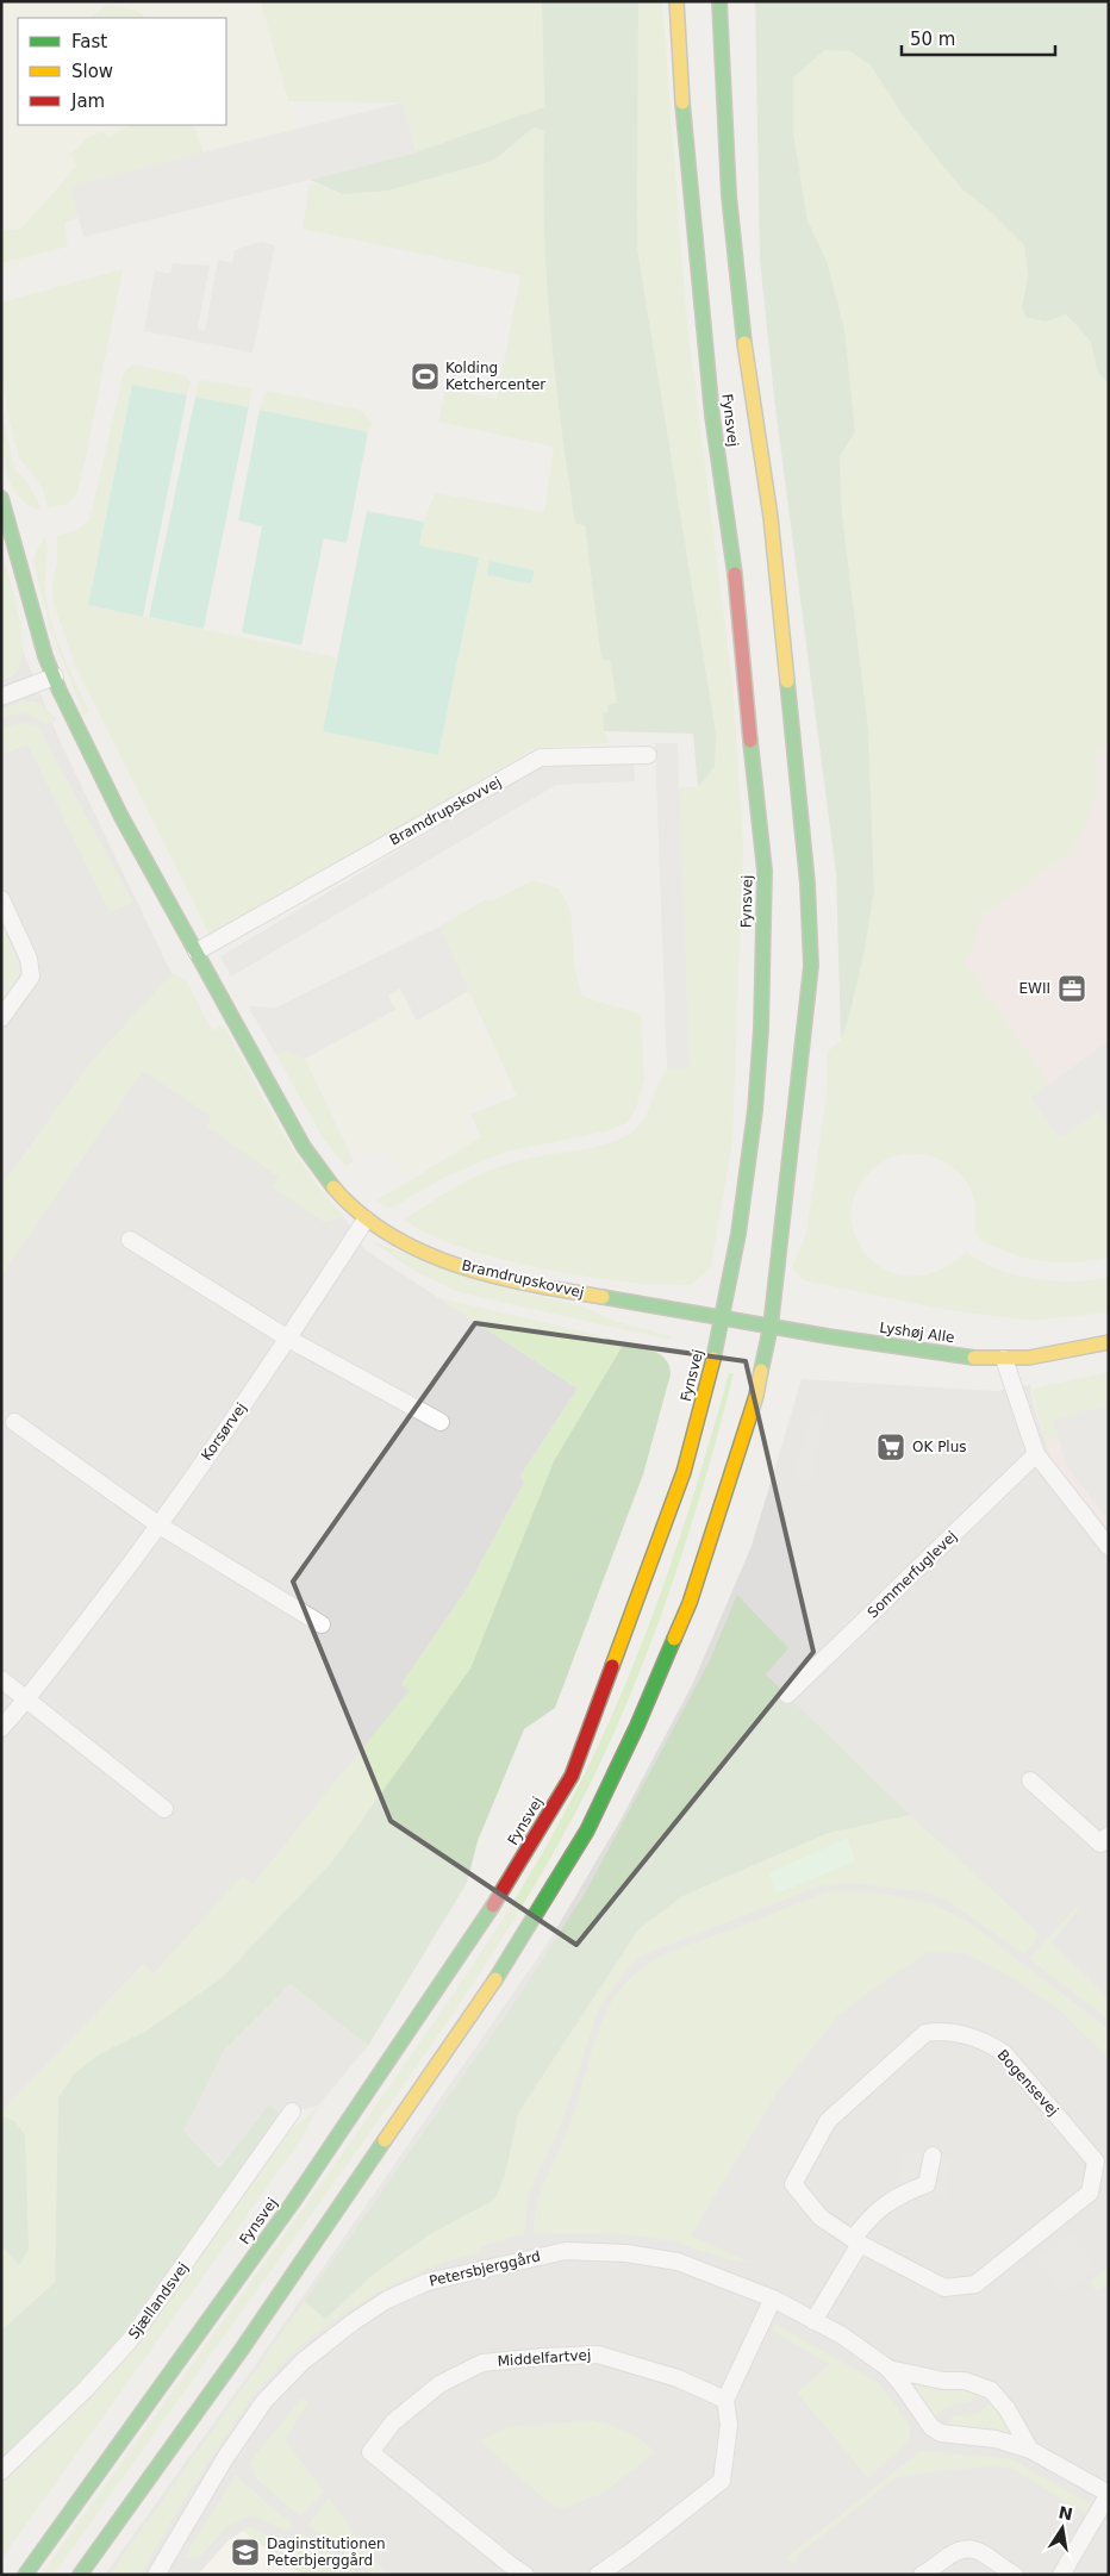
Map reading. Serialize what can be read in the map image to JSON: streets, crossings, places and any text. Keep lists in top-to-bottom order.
{
  "streets": {
    "main road": ["Fynsvej", "Bramdrupskovvej", "Lyshøj Alle"],
    "street": [
      "Korsørvej",
      "Sommerfuglevej",
      "Bogensevej",
      "Petersbjerggård",
      "Sjællandsvej",
      "Middelfartvej"
    ]
  },
  "crossings": [
    ["Fynsvej", "Bramdrupskovvej"],
    ["Fynsvej", "Lyshøj Alle"],
    ["Bramdrupskovvej", "Lyshøj Alle"],
    ["Bramdrupskovvej", "Korsørvej"]
  ],
  "places": {
    "sports": ["Kolding Ketchercenter"],
    "office": ["EWII"],
    "supermarket": ["OK Plus"],
    "school or university": ["Daginstitutionen Peterbjerggård"]
  },
  "legend": ["Fast", "Slow", "Jam"],
  "scale_bar": "50 m",
  "north": "top"
}
